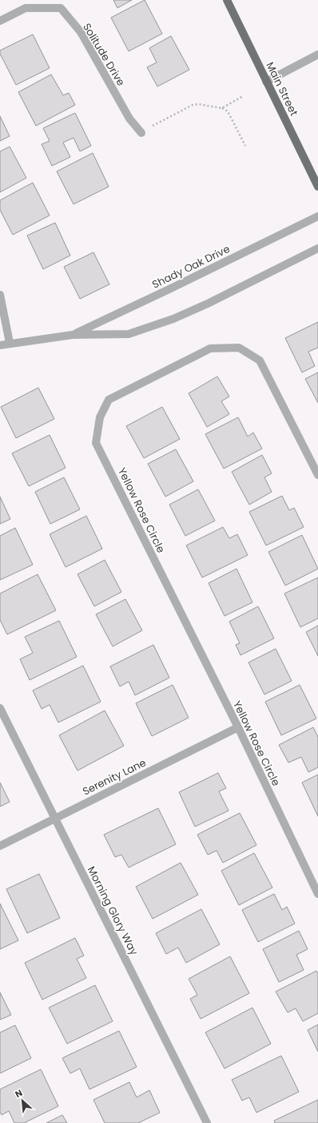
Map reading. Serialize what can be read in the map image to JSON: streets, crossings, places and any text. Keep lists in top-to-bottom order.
{
  "streets": {
    "main road": ["Main Street"],
    "street": [
      "Solitude Drive",
      "Shady Oak Drive",
      "Yellow Rose Circle",
      "Serenity Lane",
      "Morning Glory Way"
    ]
  },
  "crossings": [
    ["Yellow Rose Circle", "Serenity Lane"],
    ["Serenity Lane", "Morning Glory Way"]
  ],
  "north": "top left"
}
